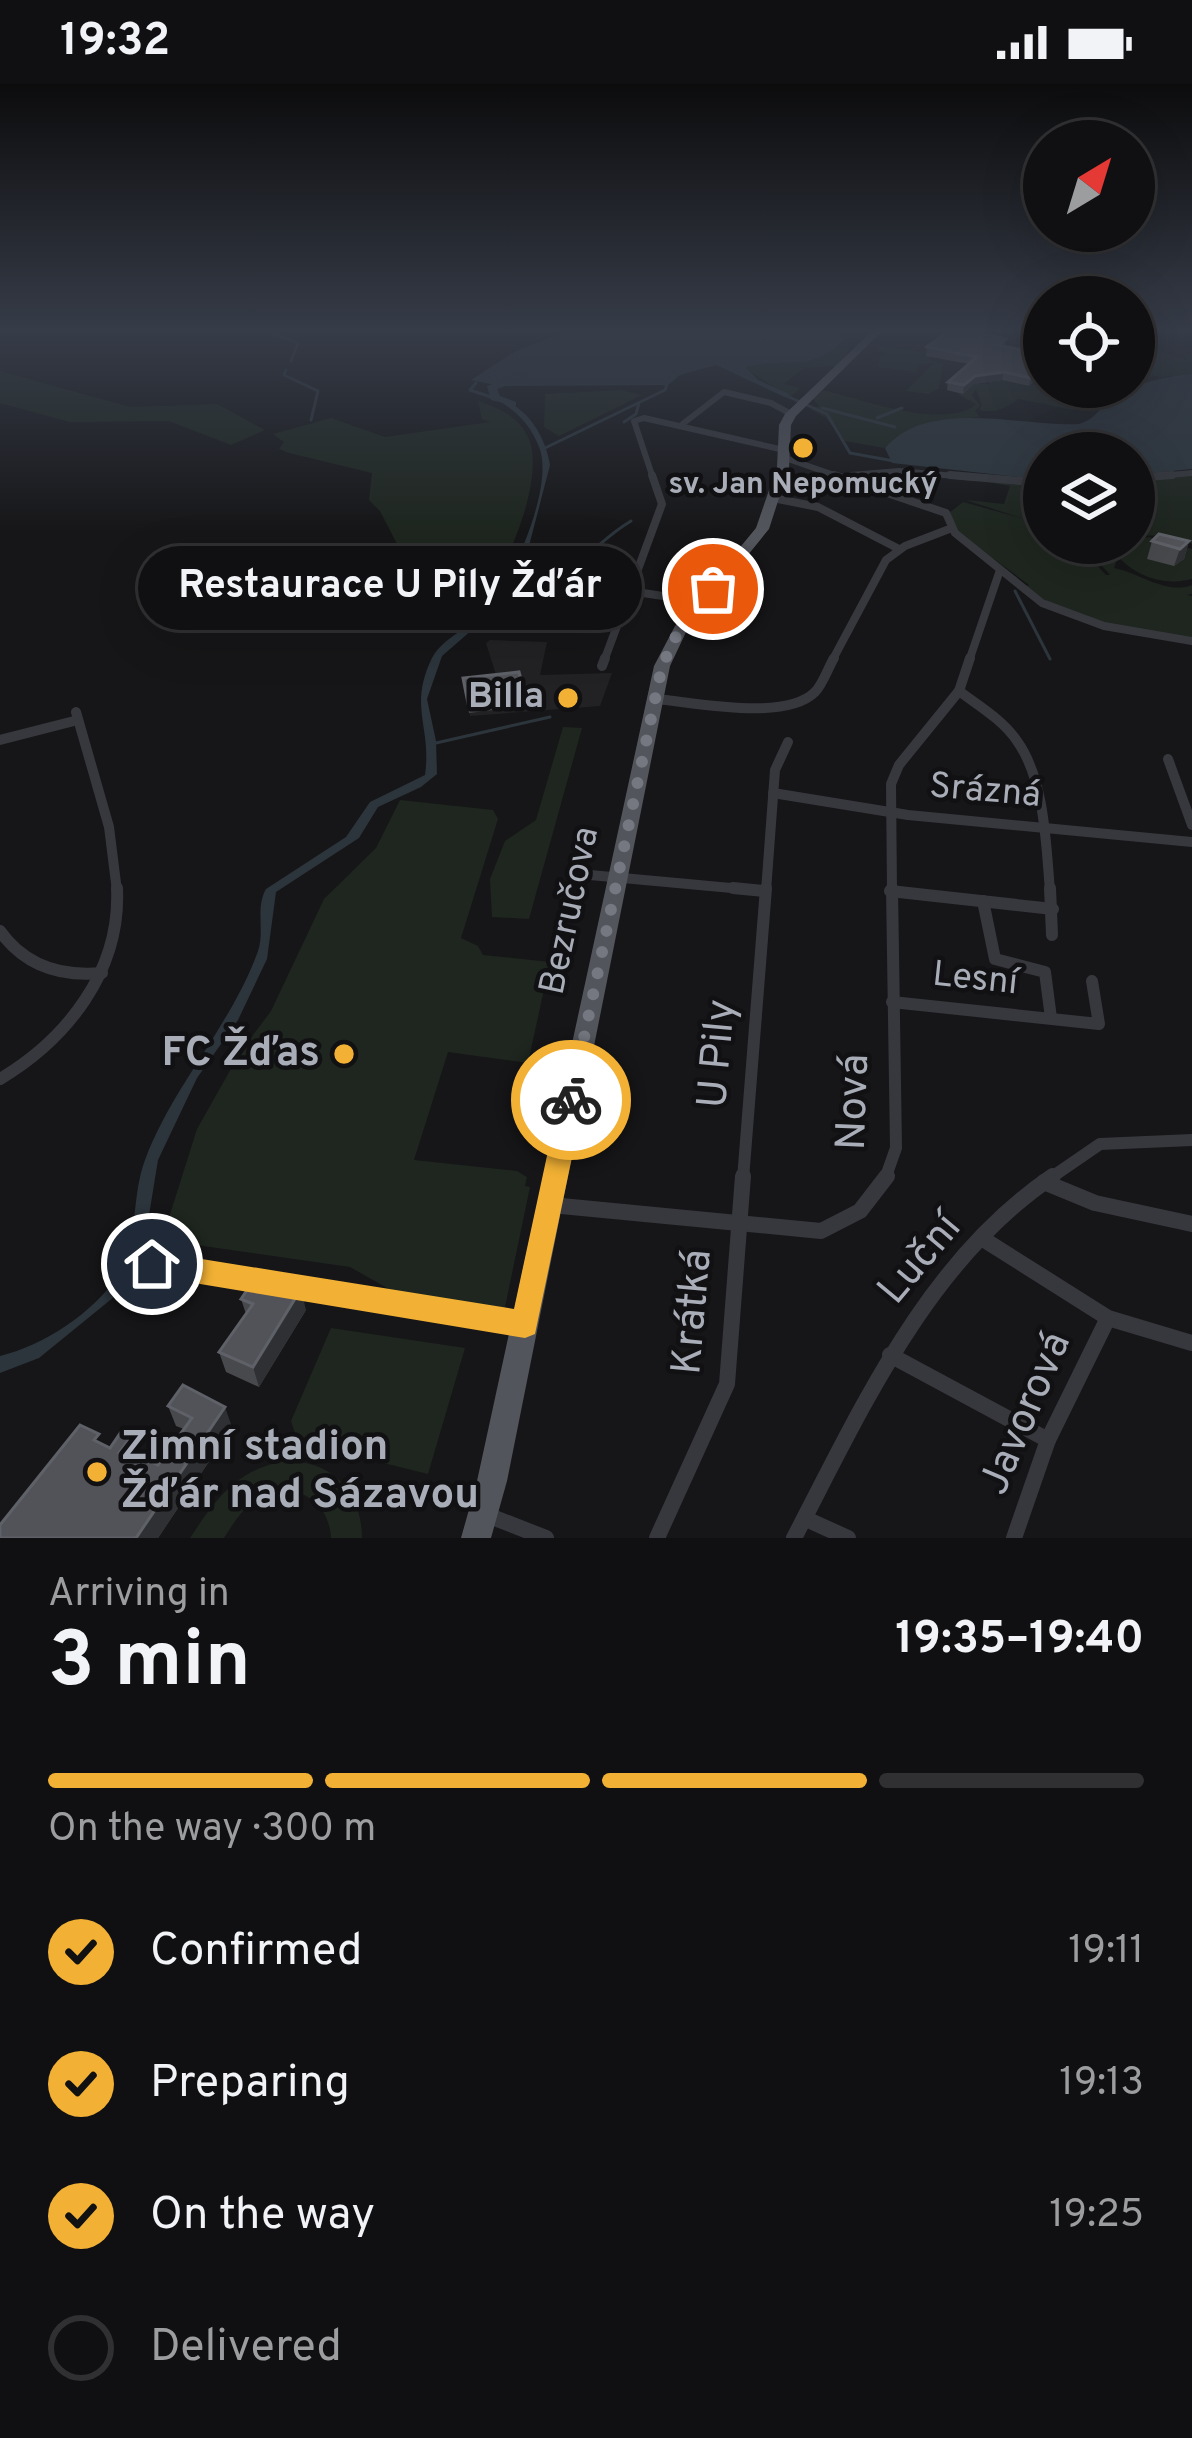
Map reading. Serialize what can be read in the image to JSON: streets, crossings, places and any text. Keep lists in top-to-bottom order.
{
  "streets": {
    "main road": ["Bezručova"],
    "street": [
      "Srázná",
      "Lesní",
      "U Pily",
      "Nová",
      "Luční",
      "Krátká",
      "Javorová"
    ]
  },
  "crossings": [
    ["Srázná", "Lesní"],
    ["Srázná", "U Pily"],
    ["Srázná", "Nová"],
    ["Bezručova", "Nová"],
    ["Lesní", "Nová"],
    ["U Pily", "Nová"],
    ["U Pily", "Krátká"],
    ["Nová", "Krátká"]
  ],
  "places": [
    "sv. Jan Nepomucký",
    "Restaurace U Pily Žďár",
    "Billa",
    "FC Žďas",
    "Zimní stadion Žďár nad Sázavou"
  ],
  "north": "top right",
  "page": {
    "status": "19:32",
    "bubble": "Restaurace U Pily Žďár",
    "heading": ["3 min", "Arriving in", "19:35–19:40"],
    "bar": "On the way · 300 m",
    "list": [
      ["Confirmed", "19:11"],
      ["Preparing", "19:13"],
      ["On the way", "19:25"],
      "Delivered"
    ]
  }
}
